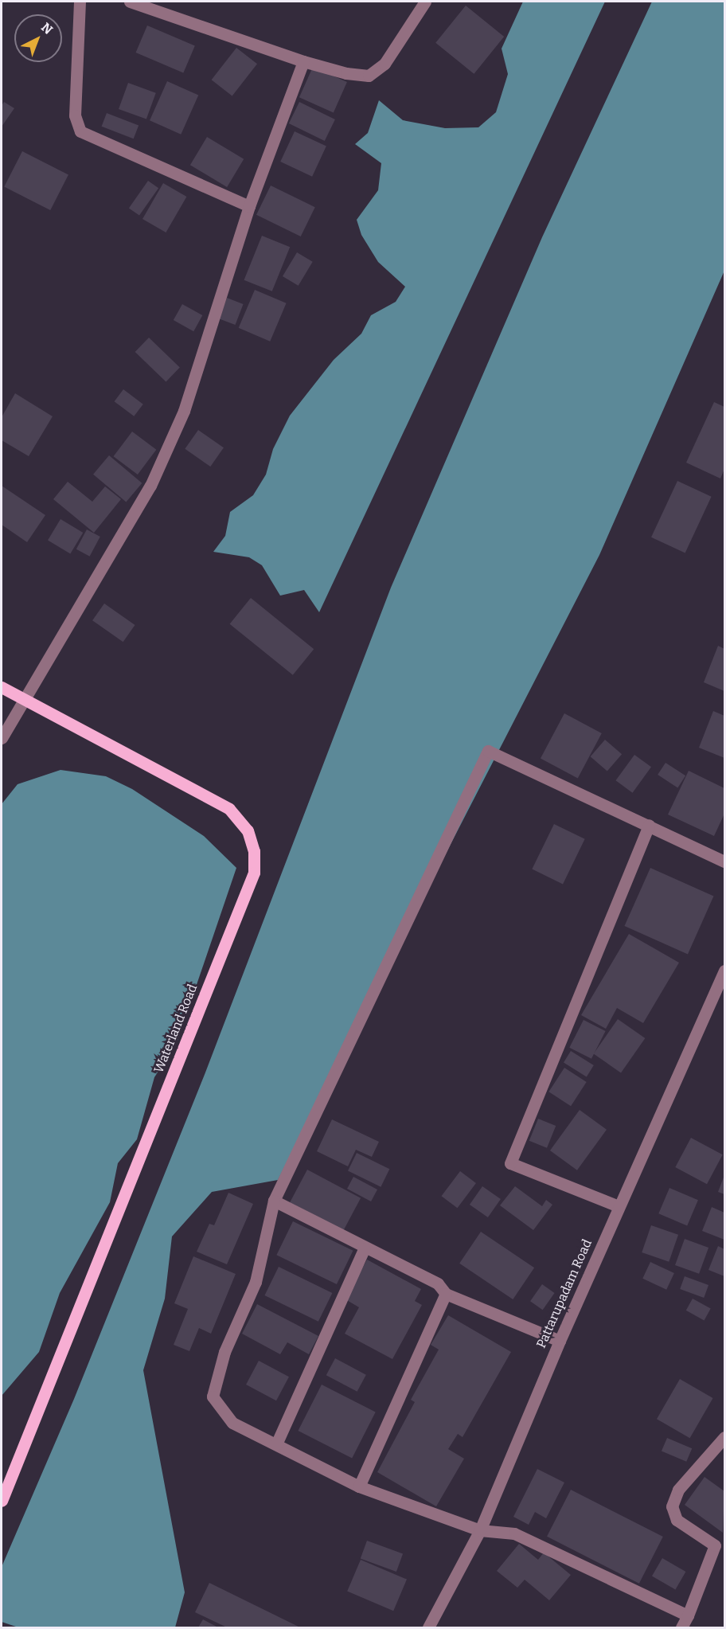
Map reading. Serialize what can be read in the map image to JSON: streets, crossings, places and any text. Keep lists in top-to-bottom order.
{
  "streets": {
    "main road": ["Waterland Road"],
    "street": ["Pattarupadam Road"]
  },
  "north": "top right"
}
